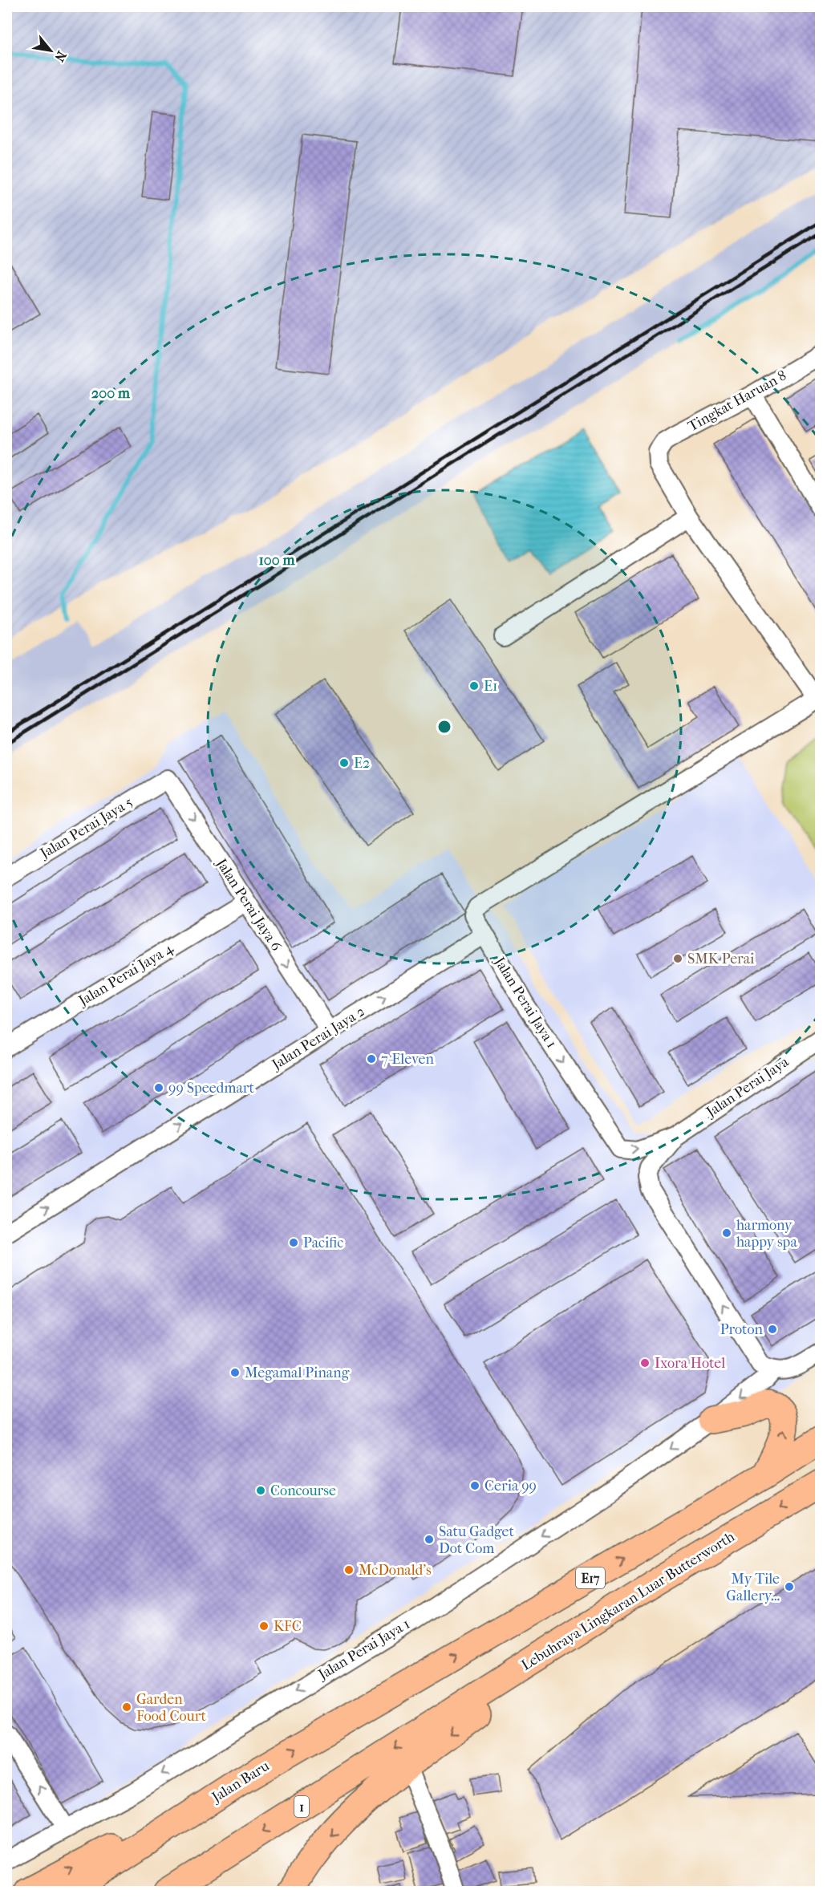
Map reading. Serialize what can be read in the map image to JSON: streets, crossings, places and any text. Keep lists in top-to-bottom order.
{
  "streets": {
    "highway": [
      "E17",
      "Lebuhraya Lingkaran Luar Butterworth",
      "Jalan Baru",
      "1"
    ],
    "street": [
      "Tingkat Haruan 8",
      "Jalan Perai Jaya 5",
      "Jalan Perai Jaya 6",
      "Jalan Perai Jaya 4",
      "Jalan Perai Jaya 1",
      "Jalan Perai Jaya 2",
      "Jalan Perai Jaya"
    ]
  },
  "crossings": [
    ["Jalan Perai Jaya 5", "Jalan Perai Jaya 6"],
    ["Jalan Perai Jaya 6", "Jalan Perai Jaya 4"],
    ["Jalan Perai Jaya 6", "Jalan Perai Jaya 2"],
    ["Jalan Perai Jaya 1", "Jalan Perai Jaya 2"],
    ["Jalan Perai Jaya 1", "Jalan Perai Jaya"],
    ["E17", "Jalan Baru"]
  ],
  "one_way": ["Jalan Perai Jaya 6", "Jalan Perai Jaya 2"],
  "places": [
    "E1",
    "E2",
    "SMK Perai",
    "7-Eleven",
    "99 Speedmart",
    "harmony happy spa",
    "Pacific",
    "Proton",
    "Ixora Hotel",
    "Megamal Pinang",
    "Ceria 99",
    "Concourse",
    "Satu Gadget Dot Com",
    "McDonald's",
    "My Tile Gallery...",
    "KFC",
    "Garden Food Court"
  ],
  "north": "bottom right",
  "rings": ["200 m", "100 m"]
}
